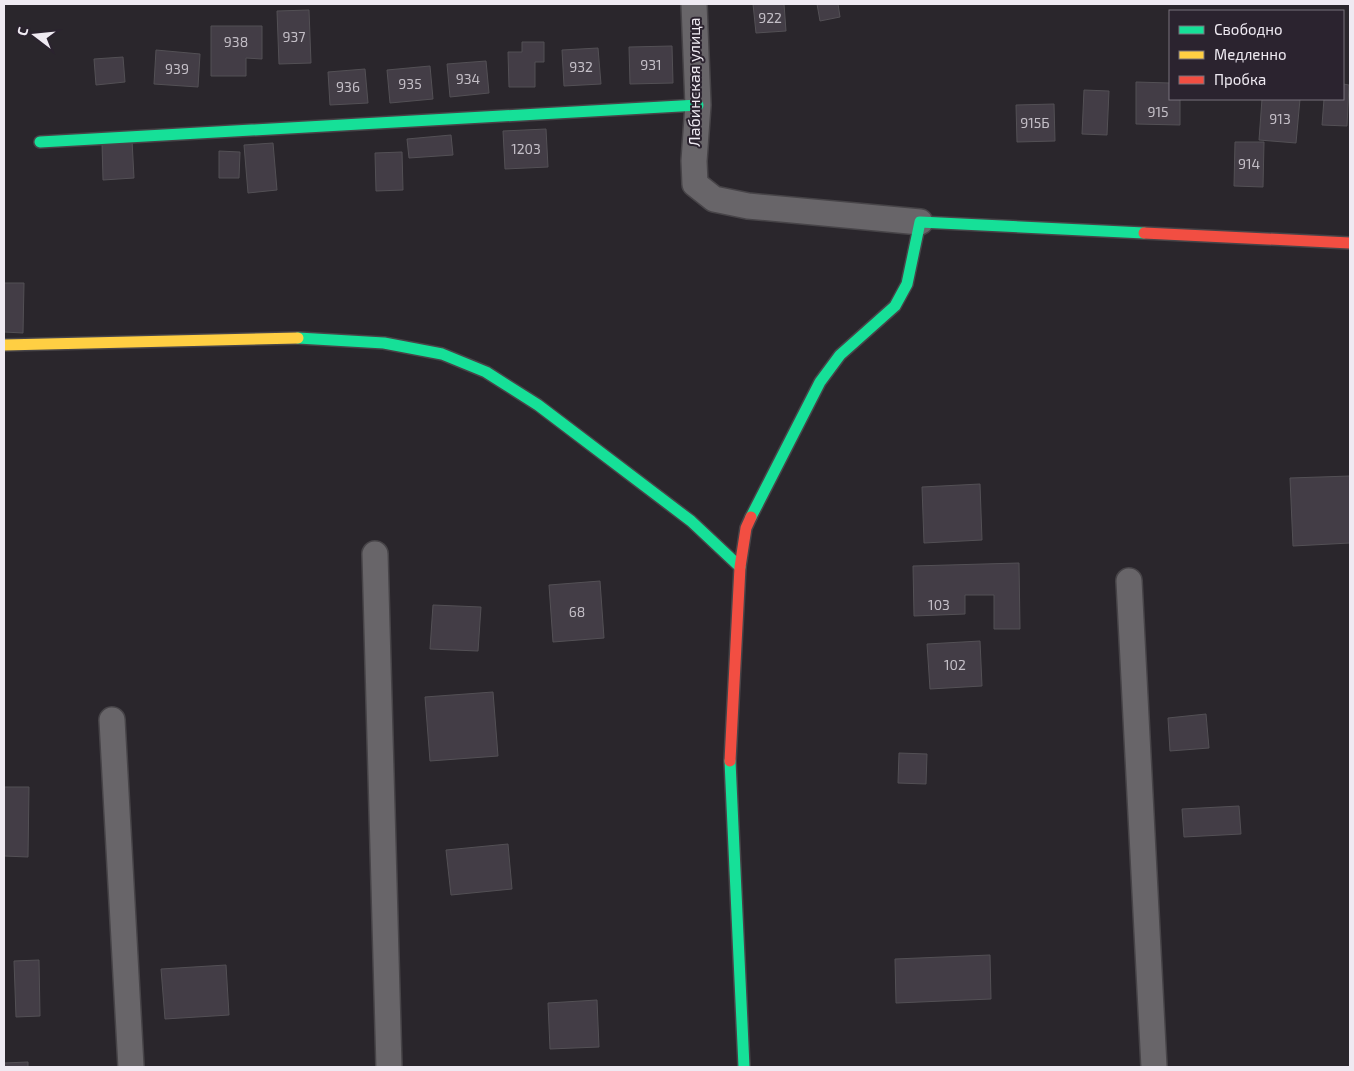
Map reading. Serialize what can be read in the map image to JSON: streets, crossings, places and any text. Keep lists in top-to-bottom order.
{
  "streets": {
    "street": ["Лабинская улица"]
  },
  "house_numbers": [
    "922",
    "937",
    "938",
    "931",
    "932",
    "939",
    "934",
    "935",
    "936",
    "915",
    "913",
    "915Б",
    "1203",
    "914",
    "103",
    "68",
    "102"
  ],
  "legend": ["Свободно", "Медленно", "Пробка"],
  "north": "left"
}
